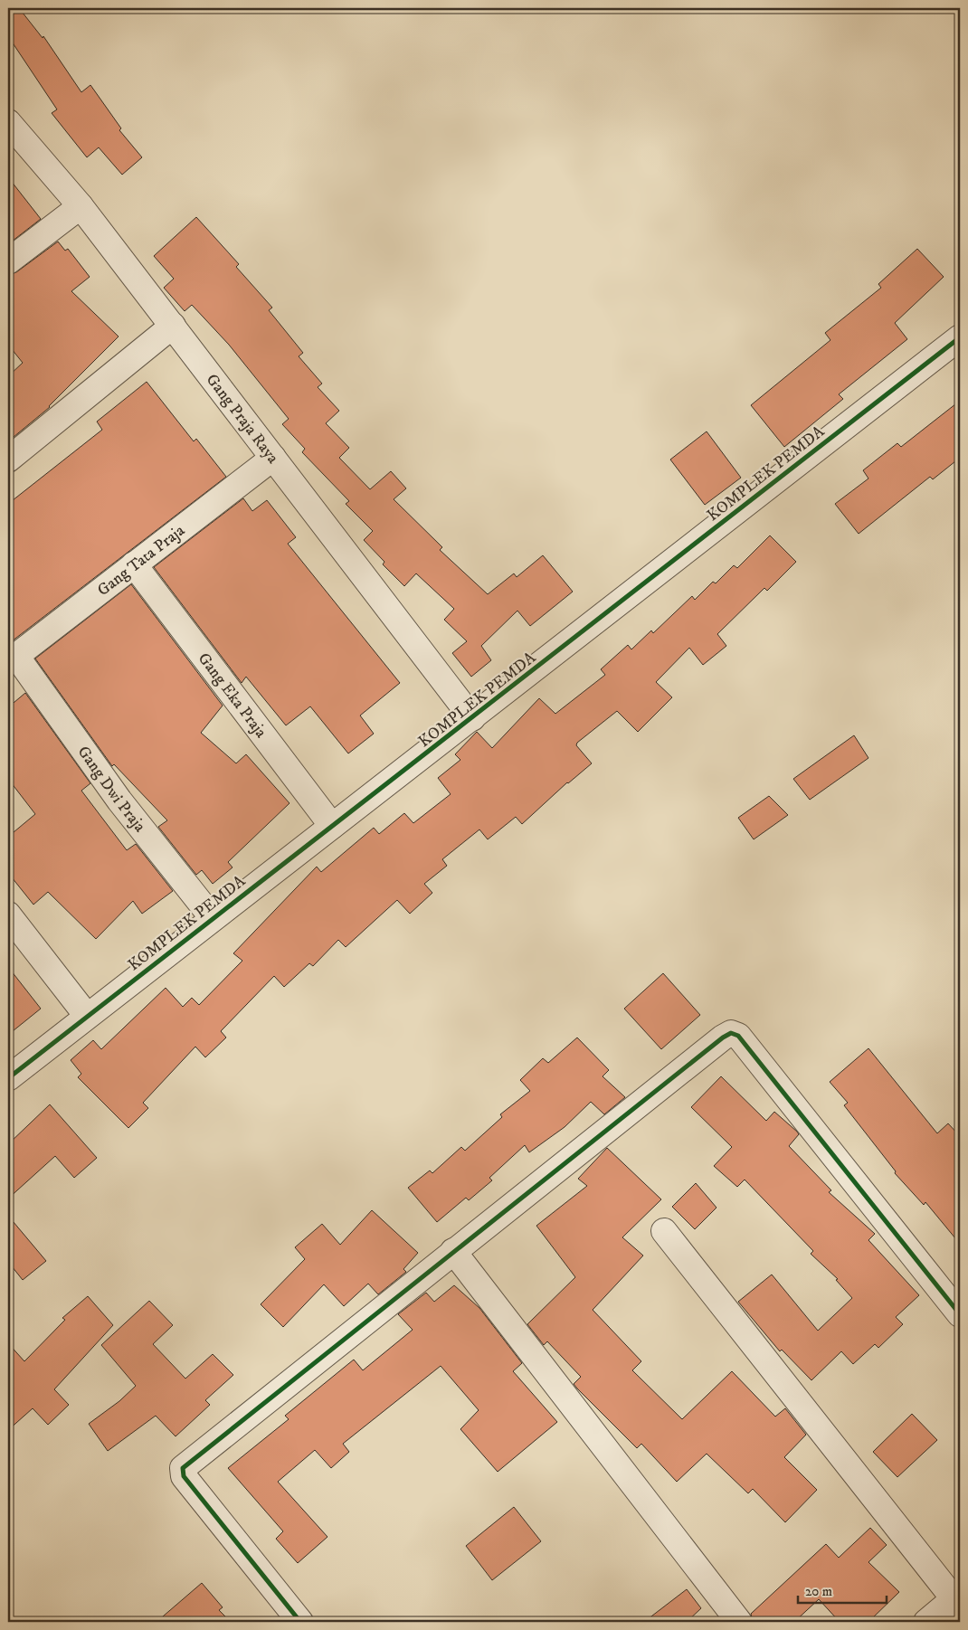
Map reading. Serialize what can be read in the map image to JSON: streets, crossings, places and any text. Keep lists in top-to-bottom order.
{
  "streets": {
    "street": [
      "Gang Praja Raya",
      "KOMPLEK PEMDA",
      "Gang Tata Praja",
      "Gang Eka Praja",
      "Gang Dwi Praja"
    ]
  },
  "crossings": [
    ["Gang Praja Raya", "KOMPLEK PEMDA"],
    ["Gang Praja Raya", "Gang Tata Praja"],
    ["KOMPLEK PEMDA", "Gang Eka Praja"],
    ["KOMPLEK PEMDA", "Gang Dwi Praja"],
    ["Gang Tata Praja", "Gang Eka Praja"],
    ["Gang Tata Praja", "Gang Dwi Praja"]
  ],
  "scale_bar": "20 m"
}
